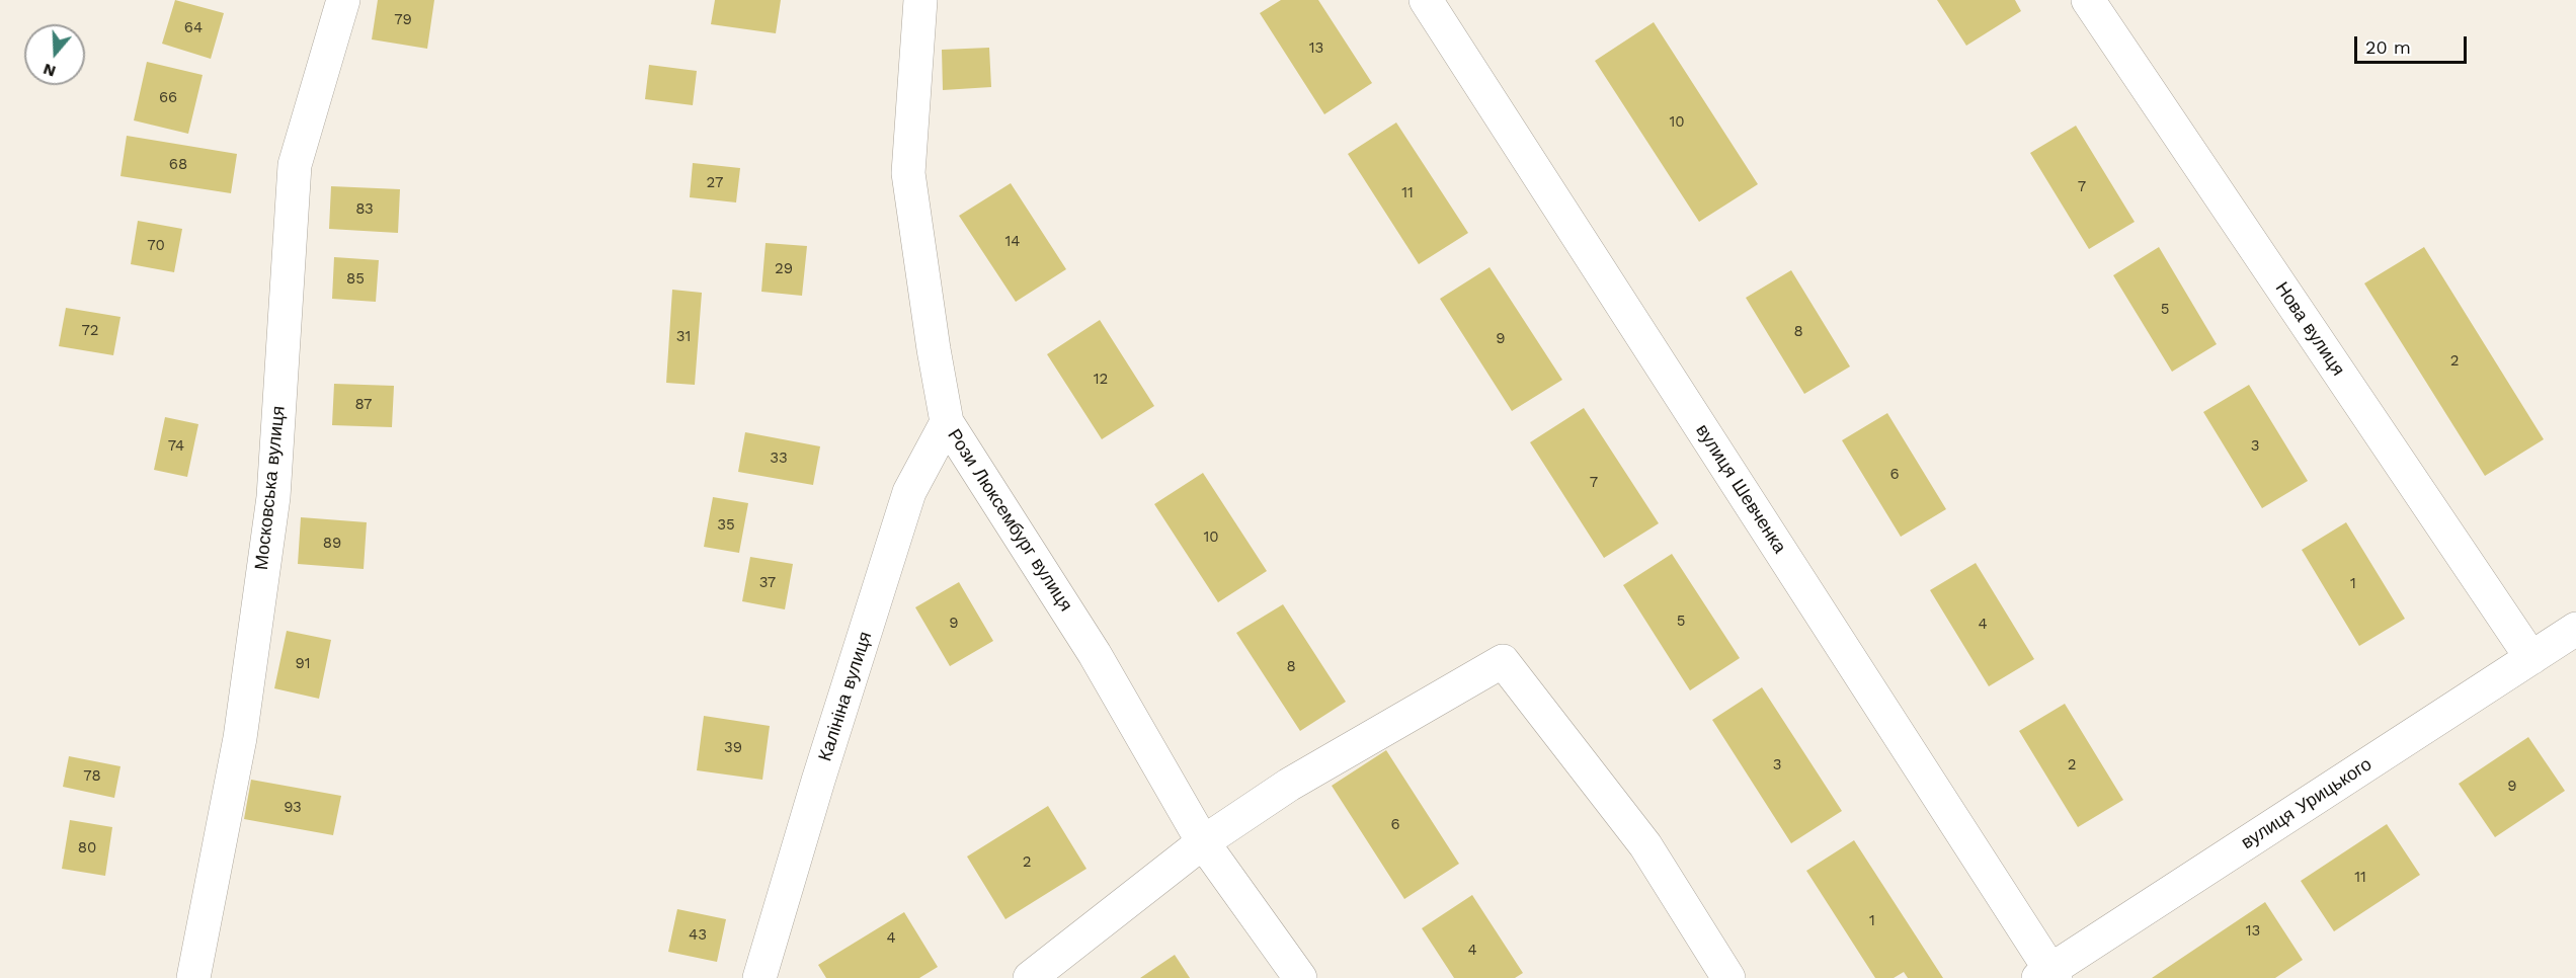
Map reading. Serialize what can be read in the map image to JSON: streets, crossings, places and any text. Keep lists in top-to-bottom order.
{
  "streets": {
    "street": [
      "Нова вулиця",
      "Московська вулиця",
      "вулиця Шевченка",
      "Рози Люксембург вулиця",
      "Калініна вулиця",
      "вулиця Урицького"
    ]
  },
  "crossings": [
    ["Нова вулиця", "вулиця Урицького"],
    ["вулиця Шевченка", "вулиця Урицького"],
    ["Рози Люксембург вулиця", "Калініна вулиця"]
  ],
  "house_numbers": [
    "79",
    "64",
    "13",
    "66",
    "10",
    "68",
    "27",
    "7",
    "11",
    "83",
    "14",
    "70",
    "29",
    "85",
    "5",
    "72",
    "8",
    "31",
    "9",
    "2",
    "12",
    "87",
    "74",
    "3",
    "33",
    "6",
    "7",
    "35",
    "10",
    "89",
    "37",
    "1",
    "5",
    "9",
    "4",
    "91",
    "8",
    "39",
    "3",
    "2",
    "78",
    "9",
    "93",
    "6",
    "80",
    "2",
    "11",
    "1",
    "13",
    "43",
    "4",
    "4"
  ],
  "scale_bar": "20 m",
  "north": "bottom"
}
